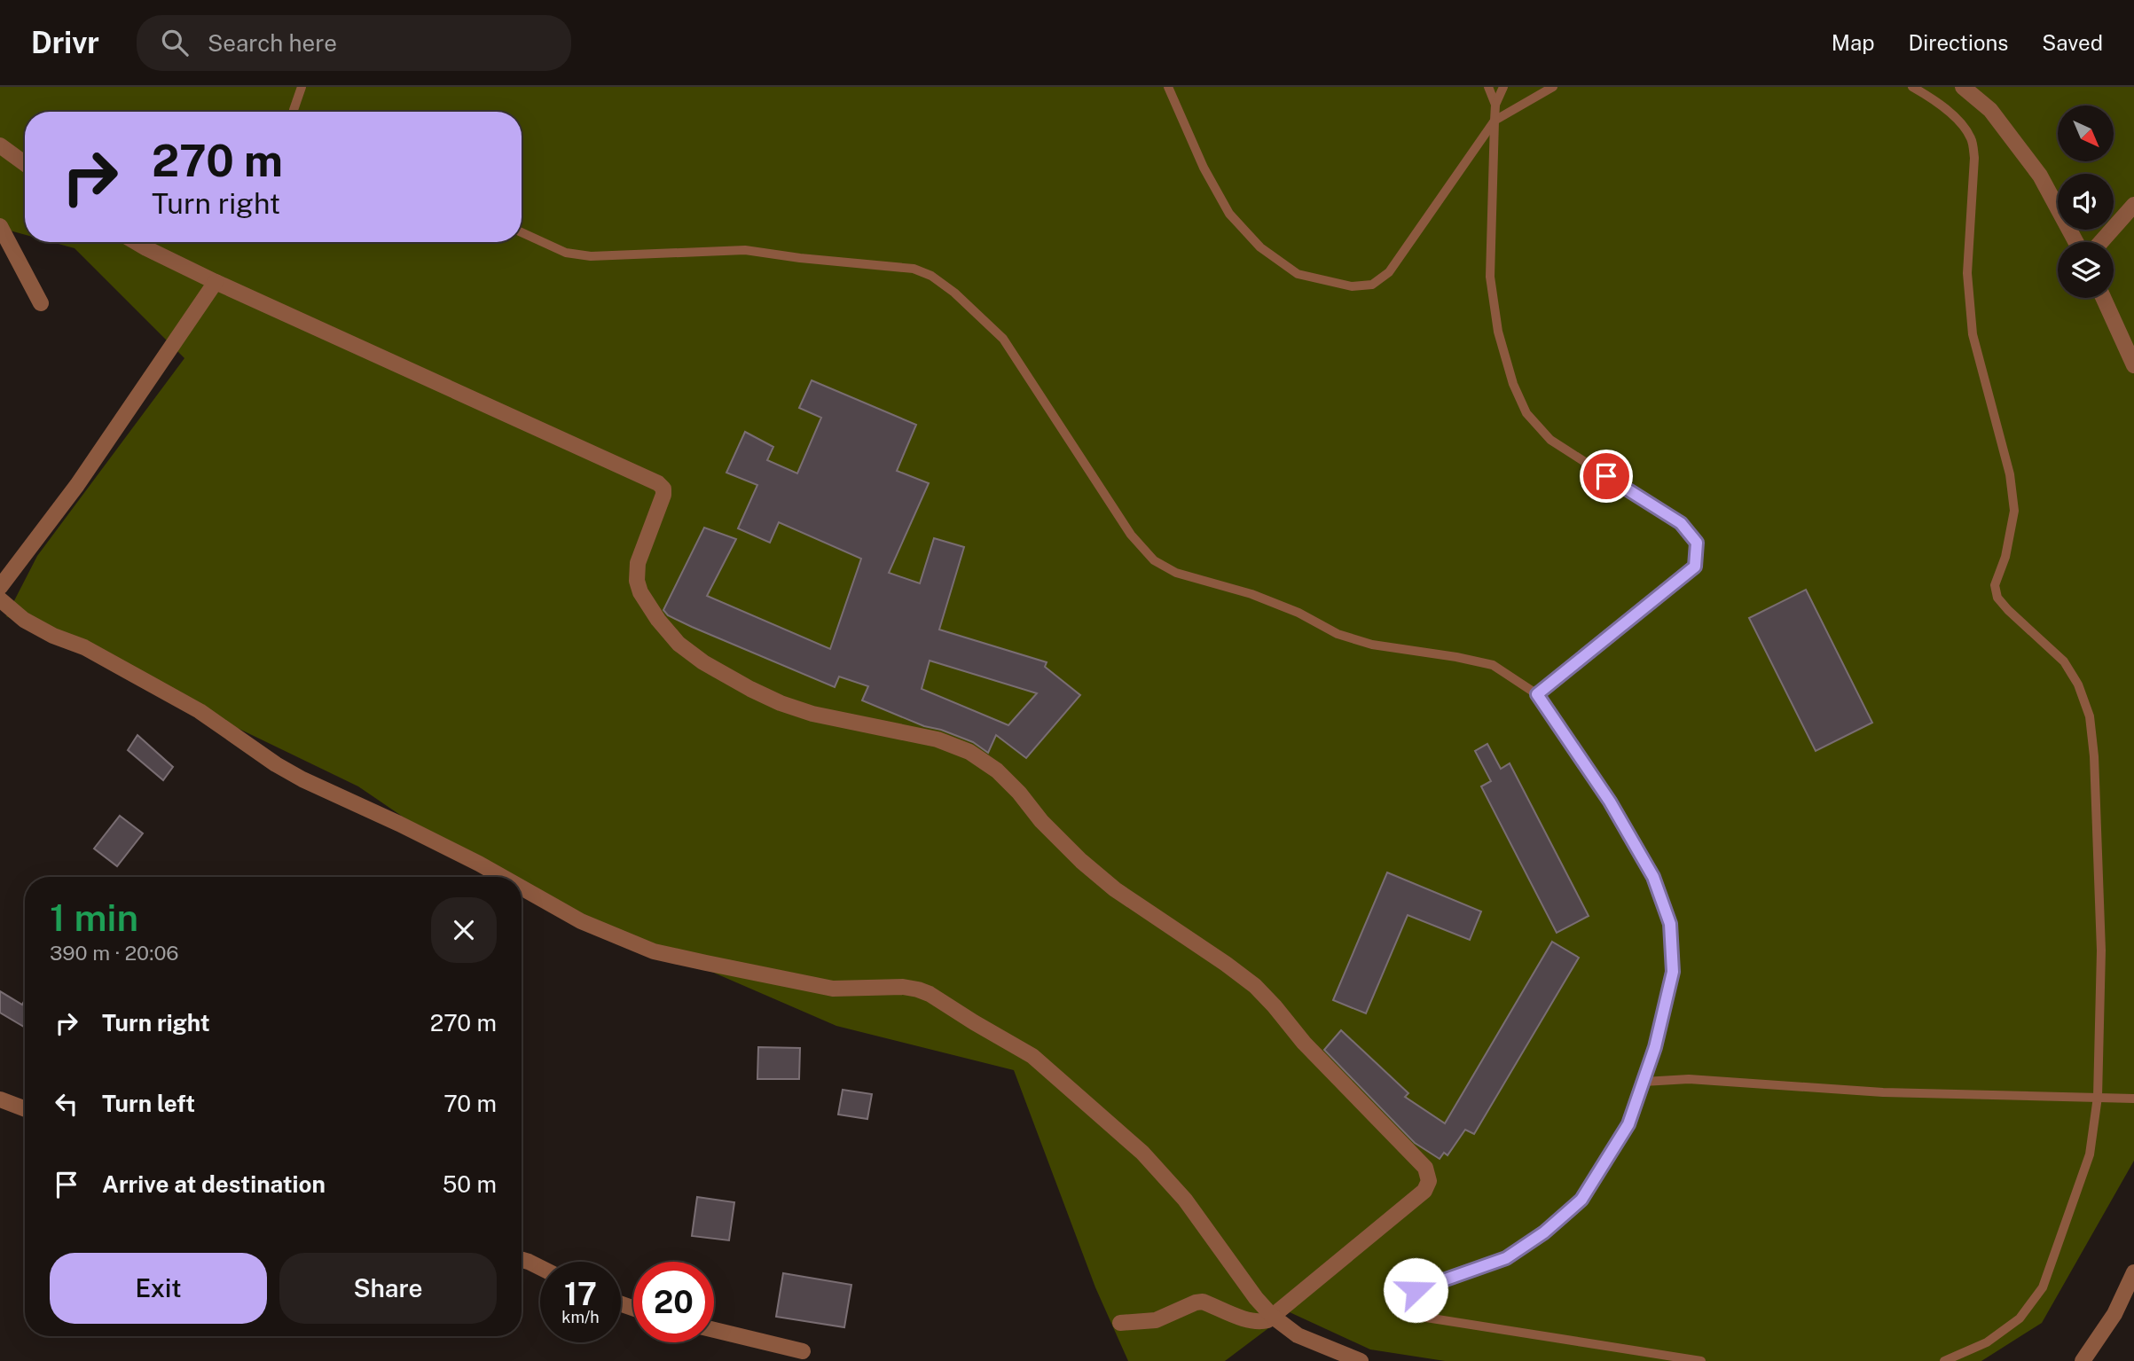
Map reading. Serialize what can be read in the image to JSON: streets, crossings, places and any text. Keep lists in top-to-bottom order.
{
  "north": "bottom right",
  "page": {
    "header": "Drivr",
    "search": "Search here",
    "nav": ["Map", "Directions", "Saved"],
    "turn": ["270 m", "Turn right"],
    "heading": ["1 min", "390 m · 20:06"],
    "list": [
      {
        "name": "Turn right",
        "value": "270 m"
      },
      {
        "name": "Turn left",
        "value": "70 m"
      },
      {
        "name": "Arrive at destination",
        "value": "50 m"
      }
    ],
    "buttons": ["Exit", "Share"],
    "speed": "17 km/h",
    "limit": "20"
  }
}
